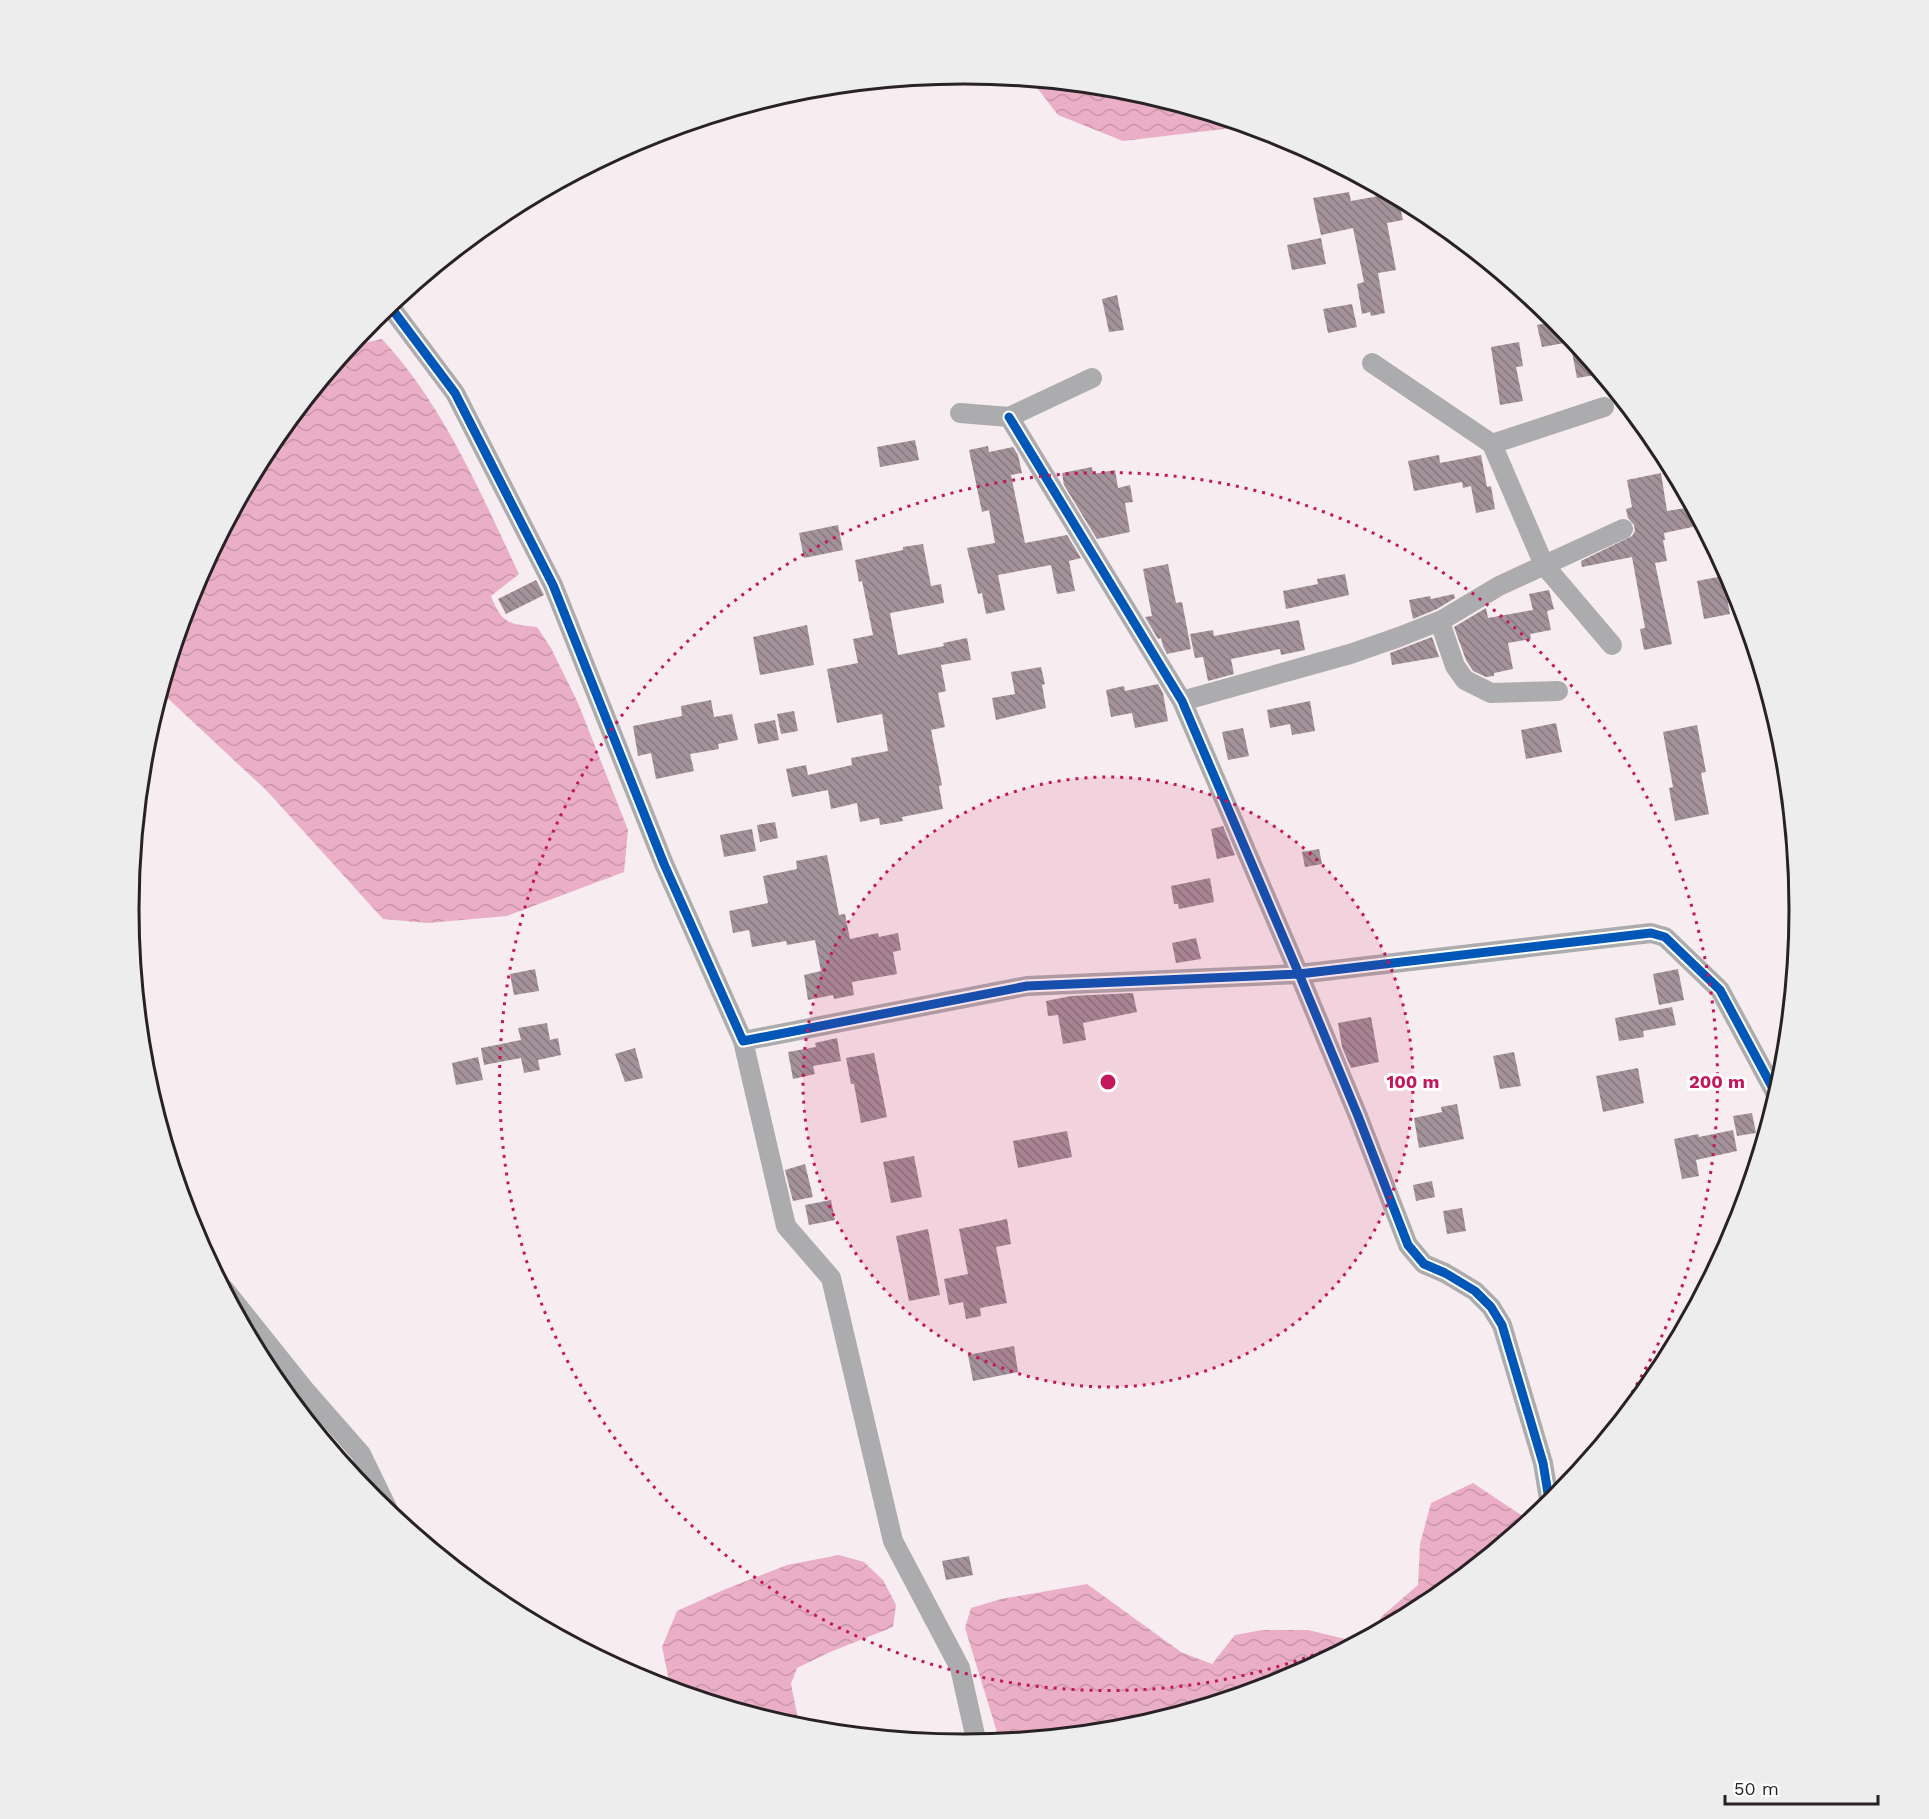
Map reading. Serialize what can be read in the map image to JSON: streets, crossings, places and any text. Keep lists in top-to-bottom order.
{
  "scale_bar": "50 m",
  "rings": ["100 m", "200 m"]
}
